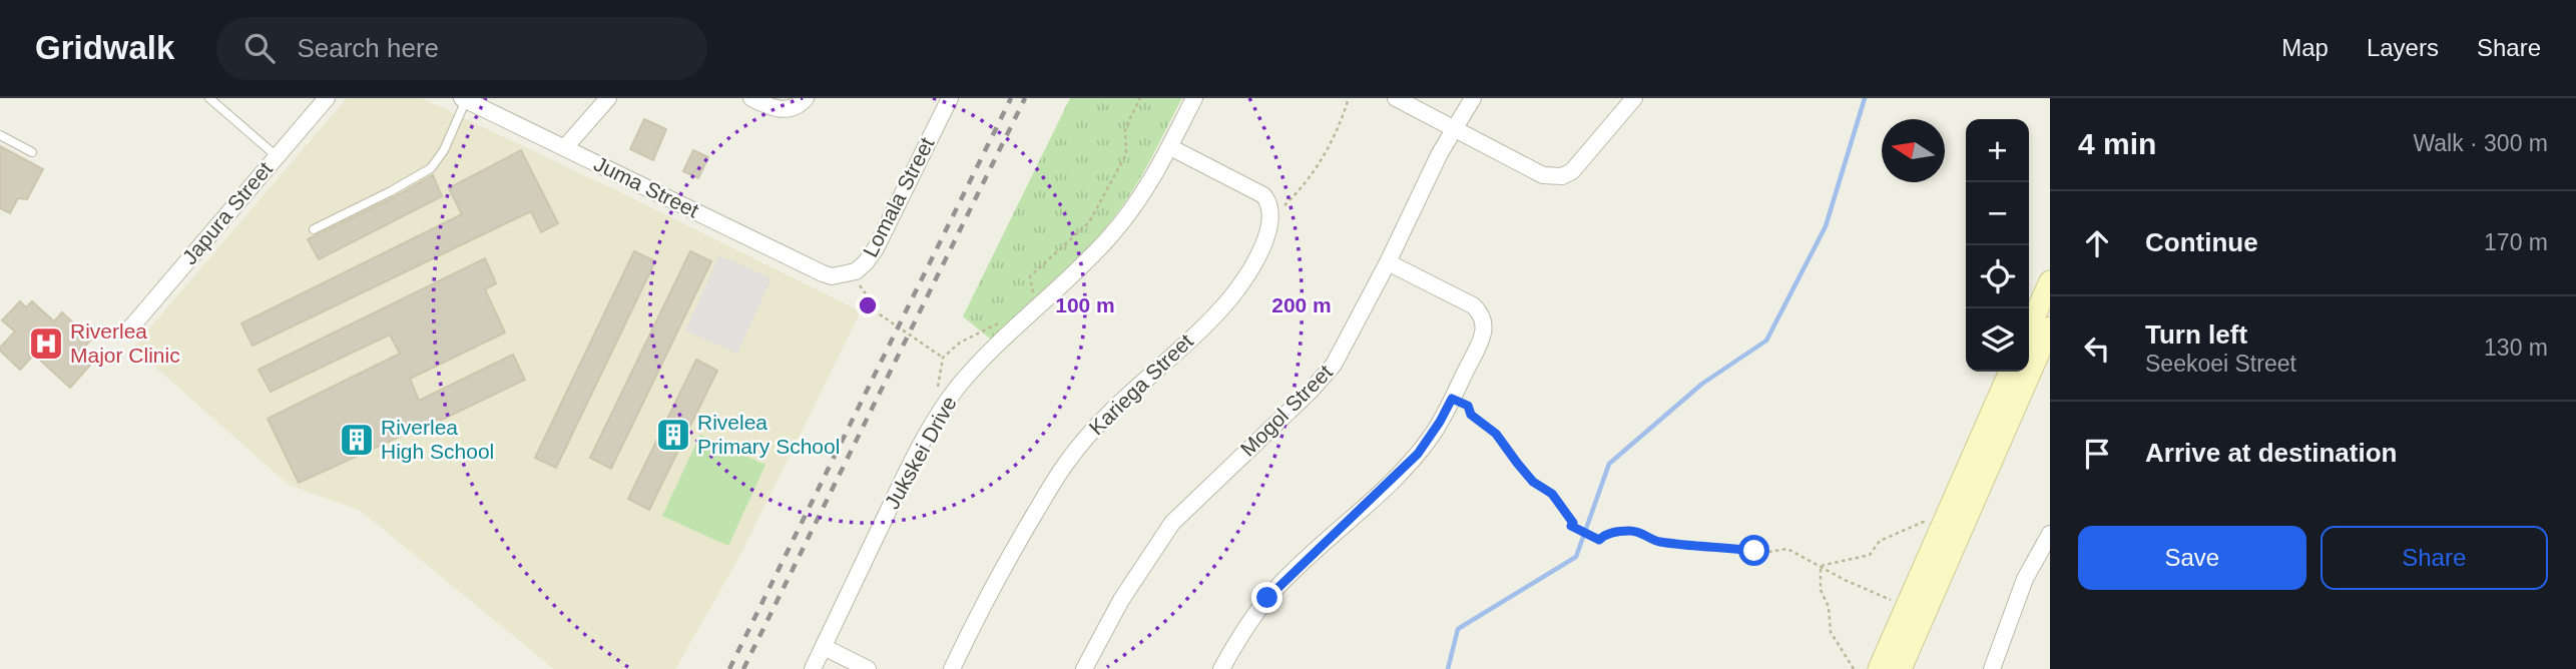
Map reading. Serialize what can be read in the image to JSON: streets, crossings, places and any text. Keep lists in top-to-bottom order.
{
  "streets": {
    "street": [
      "Juma Street",
      "Lomala Street",
      "Japura Street",
      "Kariega Street",
      "Mogol Street",
      "Jukskei Drive"
    ]
  },
  "crossings": [
    ["Juma Street", "Lomala Street"]
  ],
  "places": {
    "hospital": ["Riverlea Major Clinic"],
    "building": ["Rivelea Primary School", "Riverlea High School"]
  },
  "north": "left",
  "page": {
    "header": "Gridwalk",
    "search": "Search here",
    "nav": ["Map", "Layers", "Share"],
    "heading": ["4 min", "Walk · 300 m"],
    "map_buttons": ["+", "−"],
    "list": [
      ["Continue", "170 m"],
      ["Turn left", "Seekoei Street", "130 m"],
      "Arrive at destination"
    ],
    "buttons": ["Save", "Share"]
  },
  "rings": ["100 m", "200 m"]
}
